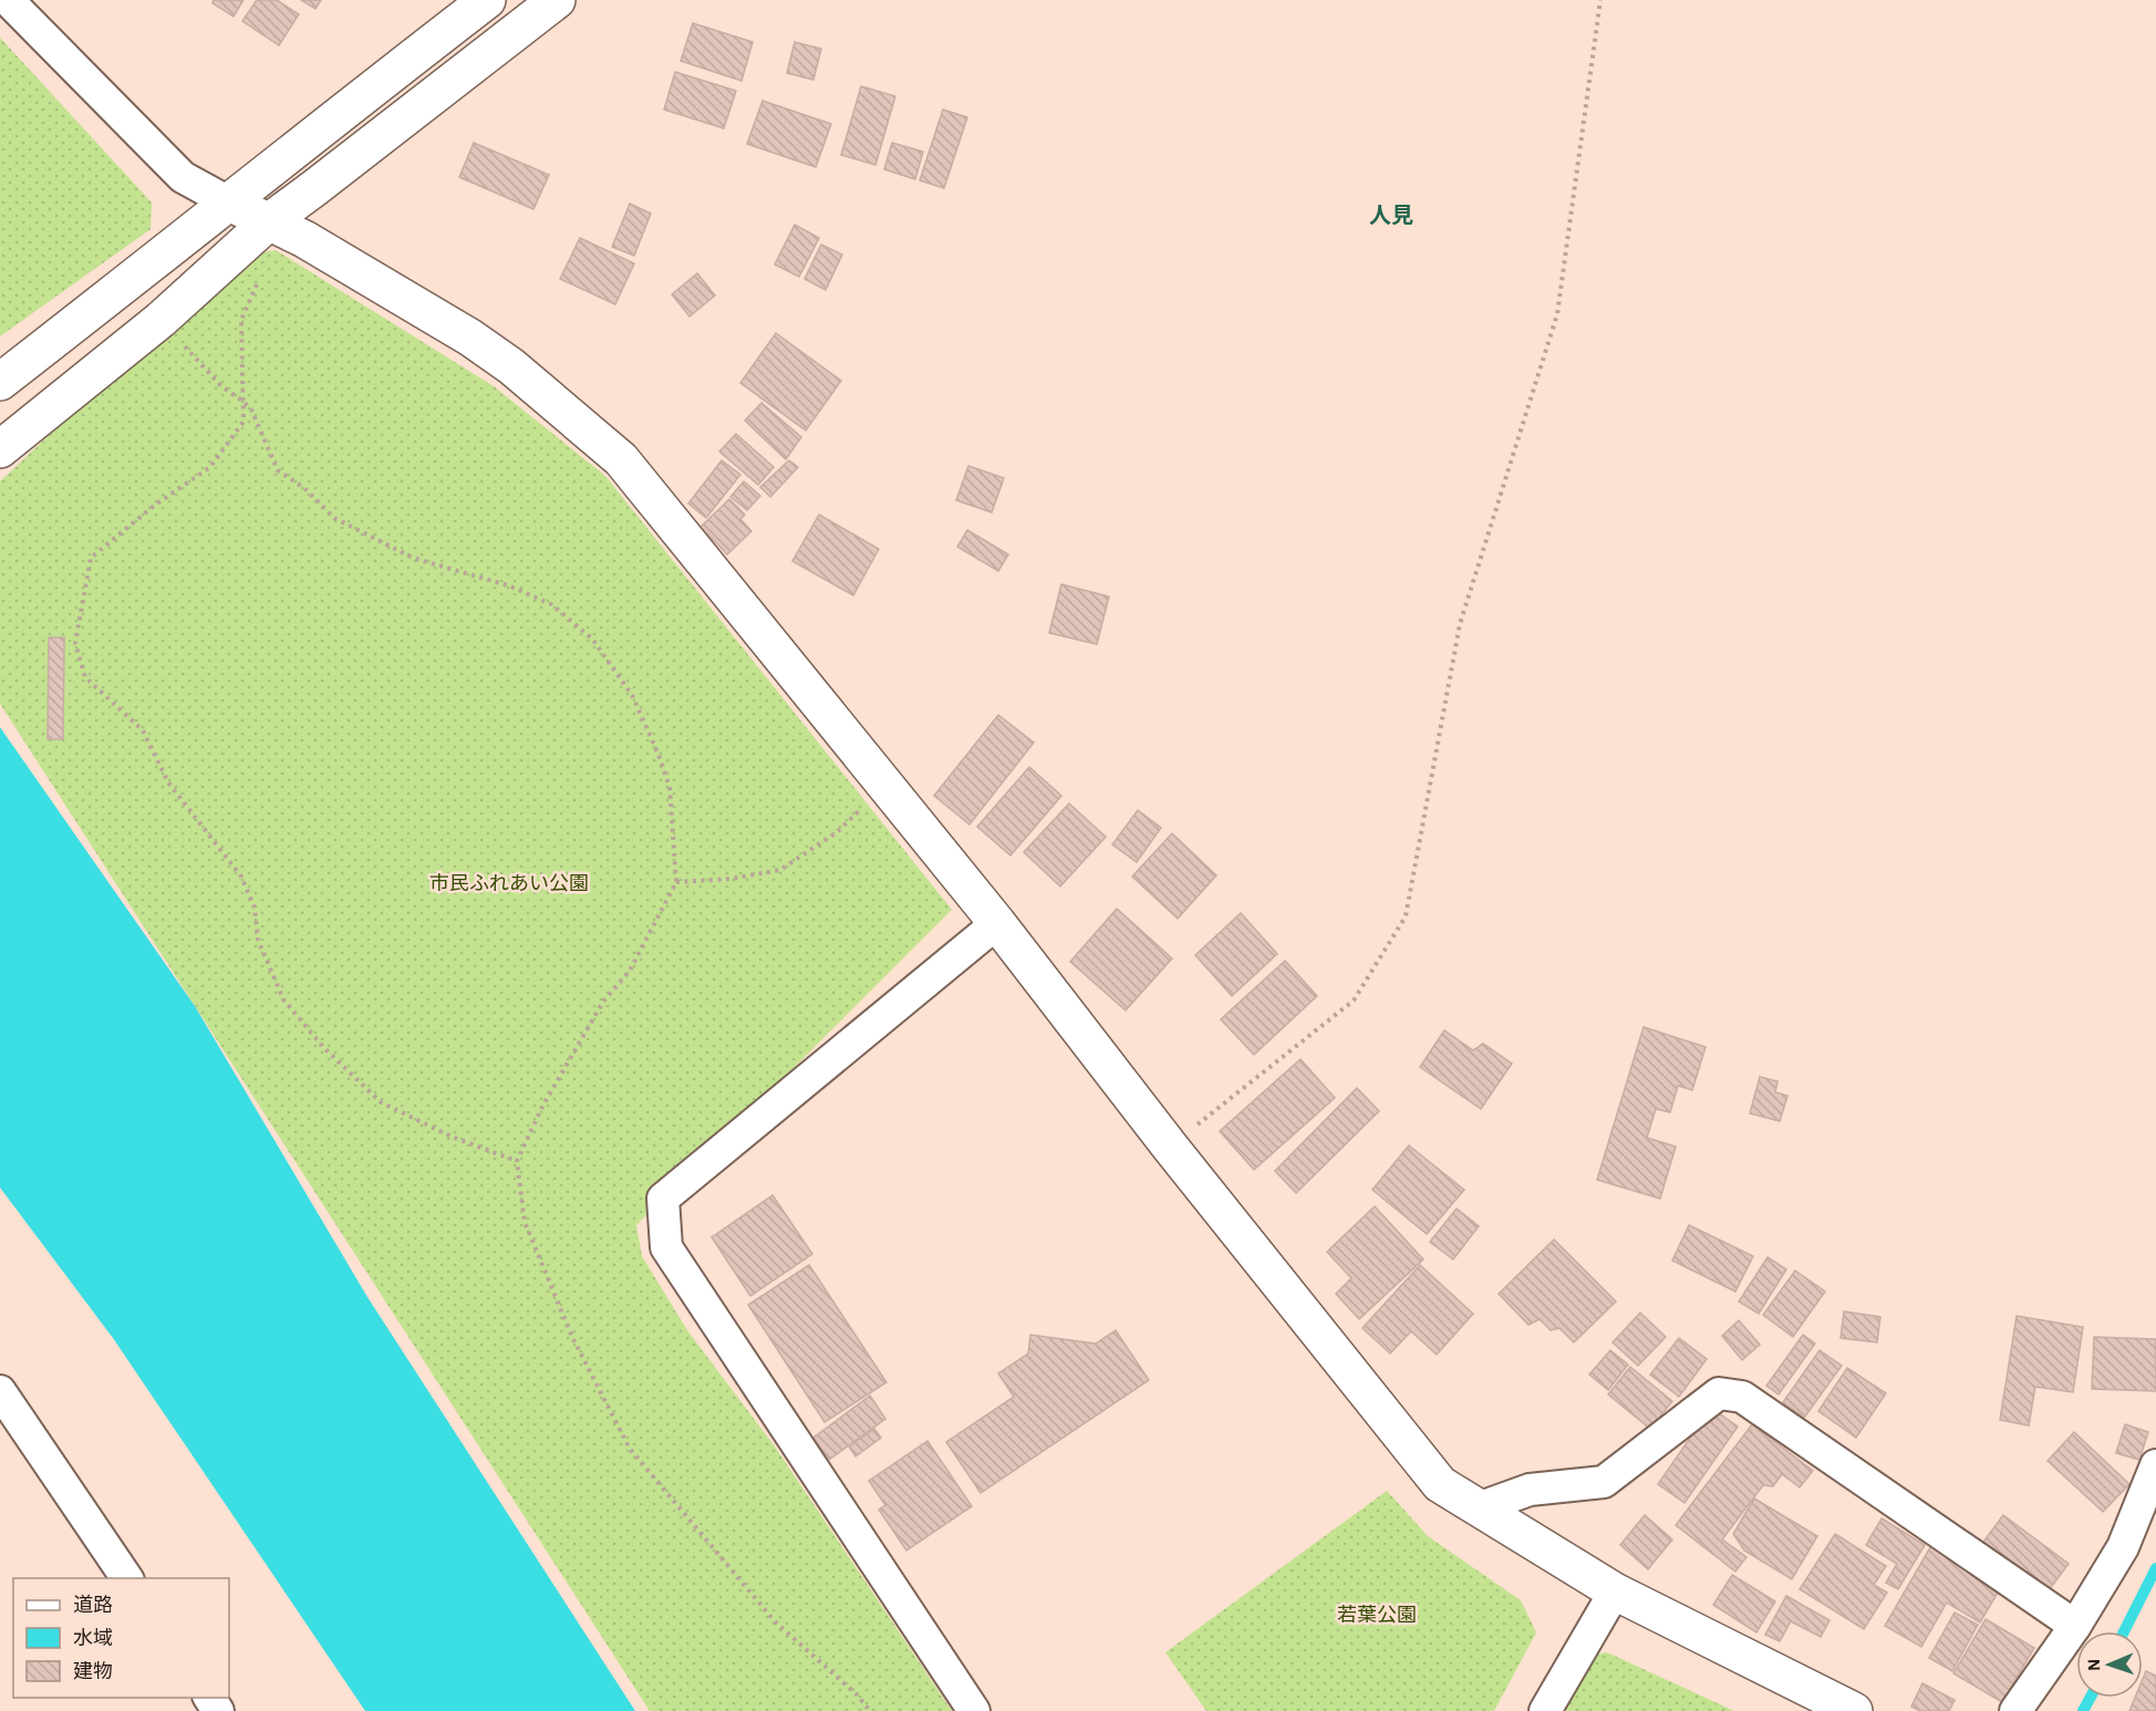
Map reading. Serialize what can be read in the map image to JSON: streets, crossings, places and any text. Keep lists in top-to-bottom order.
{
  "districts": ["人見"],
  "parks": ["市民ふれあい公園", "若葉公園"],
  "legend": ["道路", "水域", "建物"],
  "north": "left"
}
